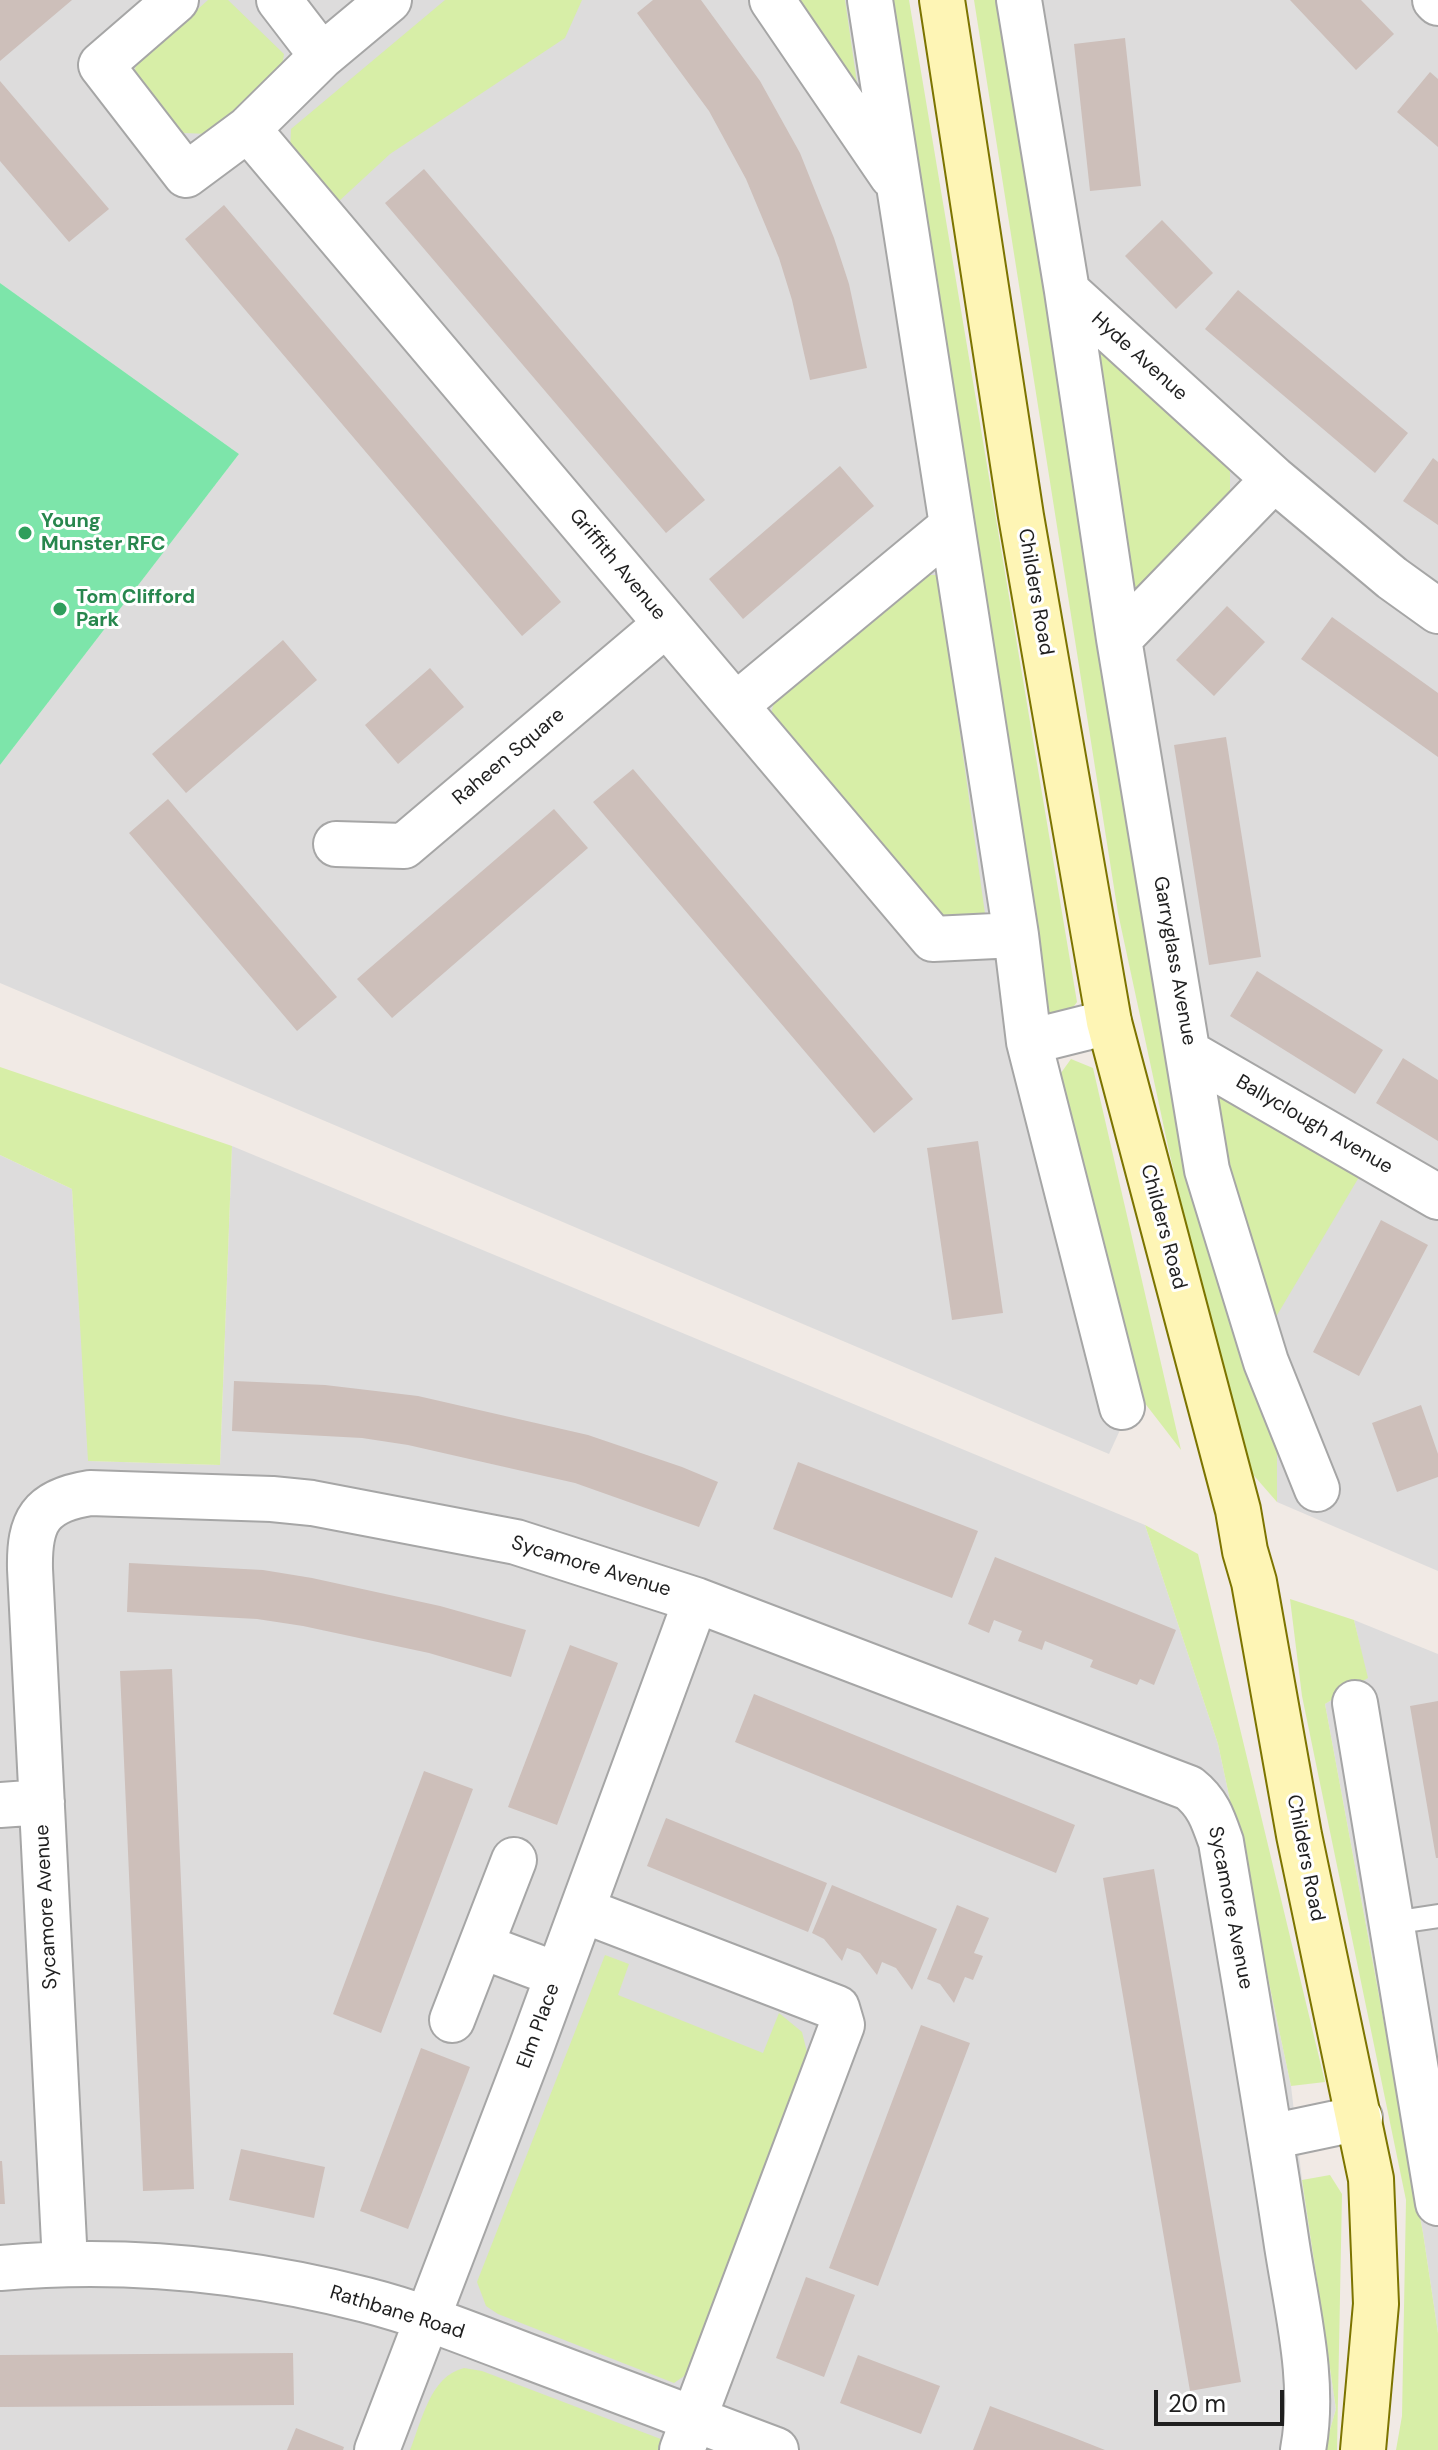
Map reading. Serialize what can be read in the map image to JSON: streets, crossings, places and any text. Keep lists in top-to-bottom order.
{
  "streets": {
    "main road": ["Childers Road"],
    "street": [
      "Hyde Avenue",
      "Griffith Avenue",
      "Raheen Square",
      "Garryglass Avenue",
      "Ballyclough Avenue",
      "Sycamore Avenue",
      "Elm Place",
      "Rathbane Road"
    ]
  },
  "crossings": [
    ["Hyde Avenue", "Garryglass Avenue"],
    ["Griffith Avenue", "Raheen Square"],
    ["Garryglass Avenue", "Ballyclough Avenue"],
    ["Sycamore Avenue", "Elm Place"],
    ["Sycamore Avenue", "Rathbane Road"],
    ["Elm Place", "Rathbane Road"]
  ],
  "places": ["Young Munster RFC", "Tom Clifford Park"],
  "scale_bar": "20 m"
}
